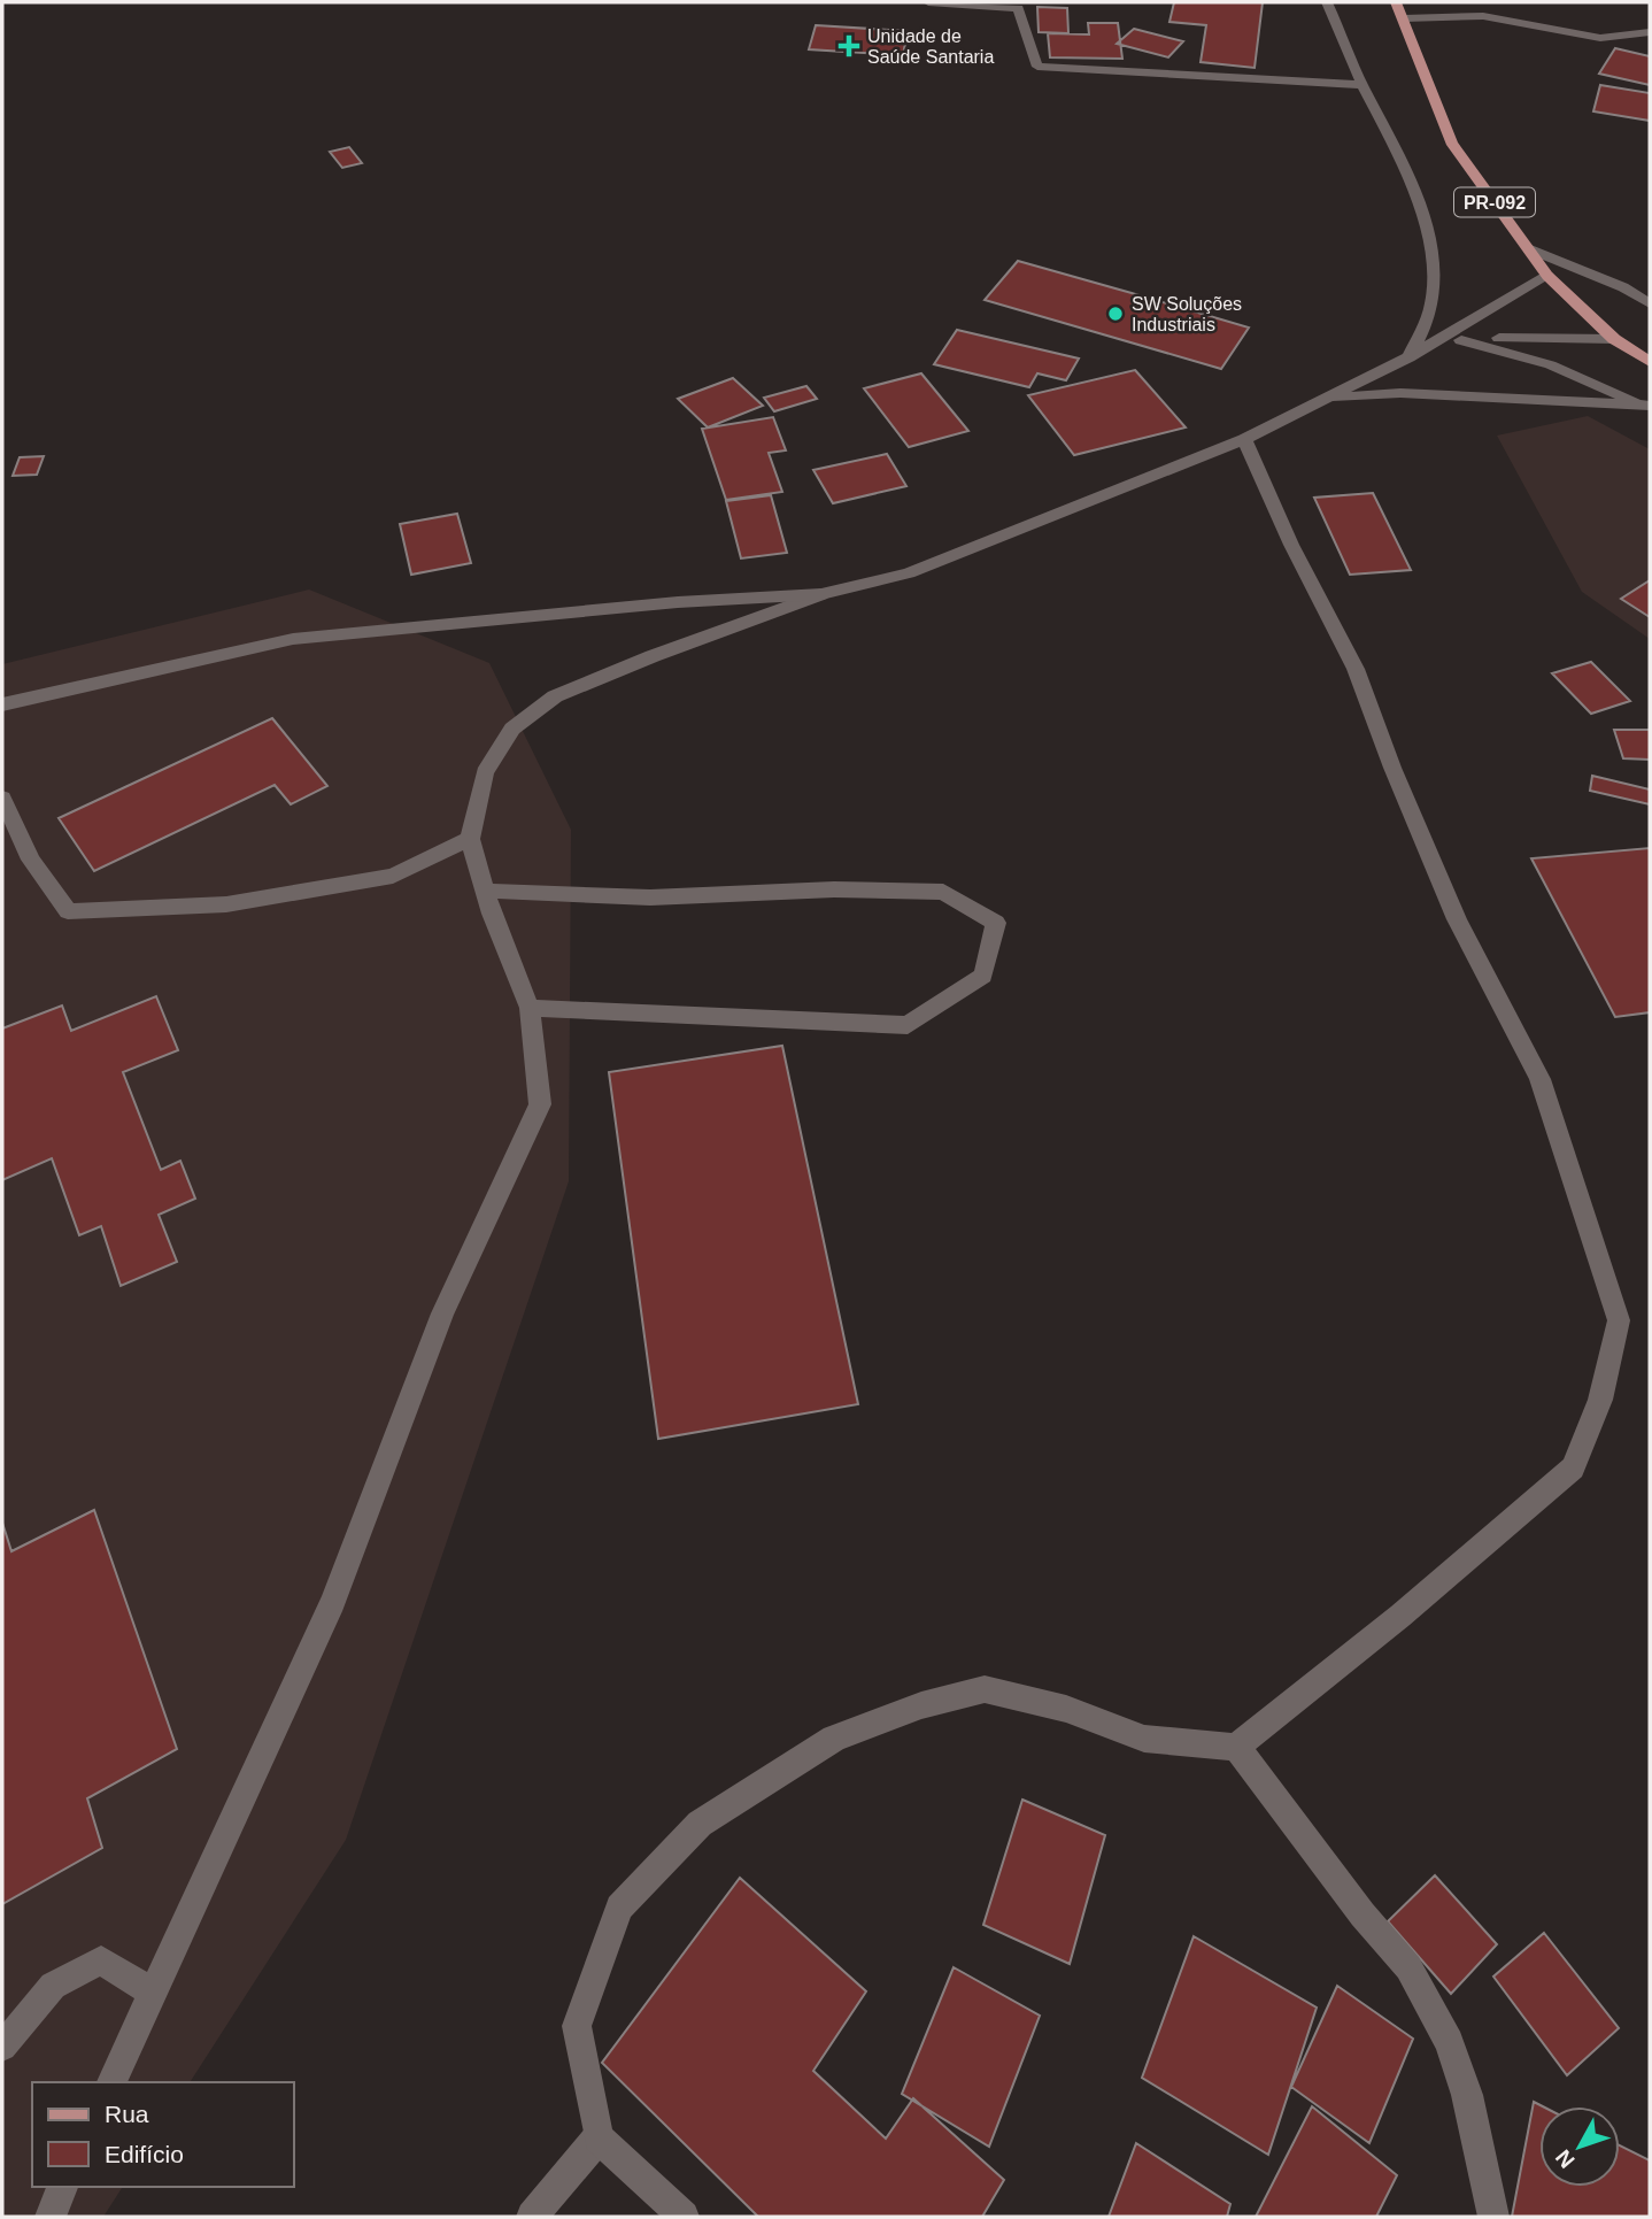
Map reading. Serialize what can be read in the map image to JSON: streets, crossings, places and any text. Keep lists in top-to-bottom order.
{
  "streets": {
    "main road": ["PR-092"]
  },
  "places": {
    "health": ["Unidade de Saúde Santaria"],
    "other": ["SW Soluções Industriais"]
  },
  "legend": ["Rua", "Edifício"],
  "north": "bottom left"
}
